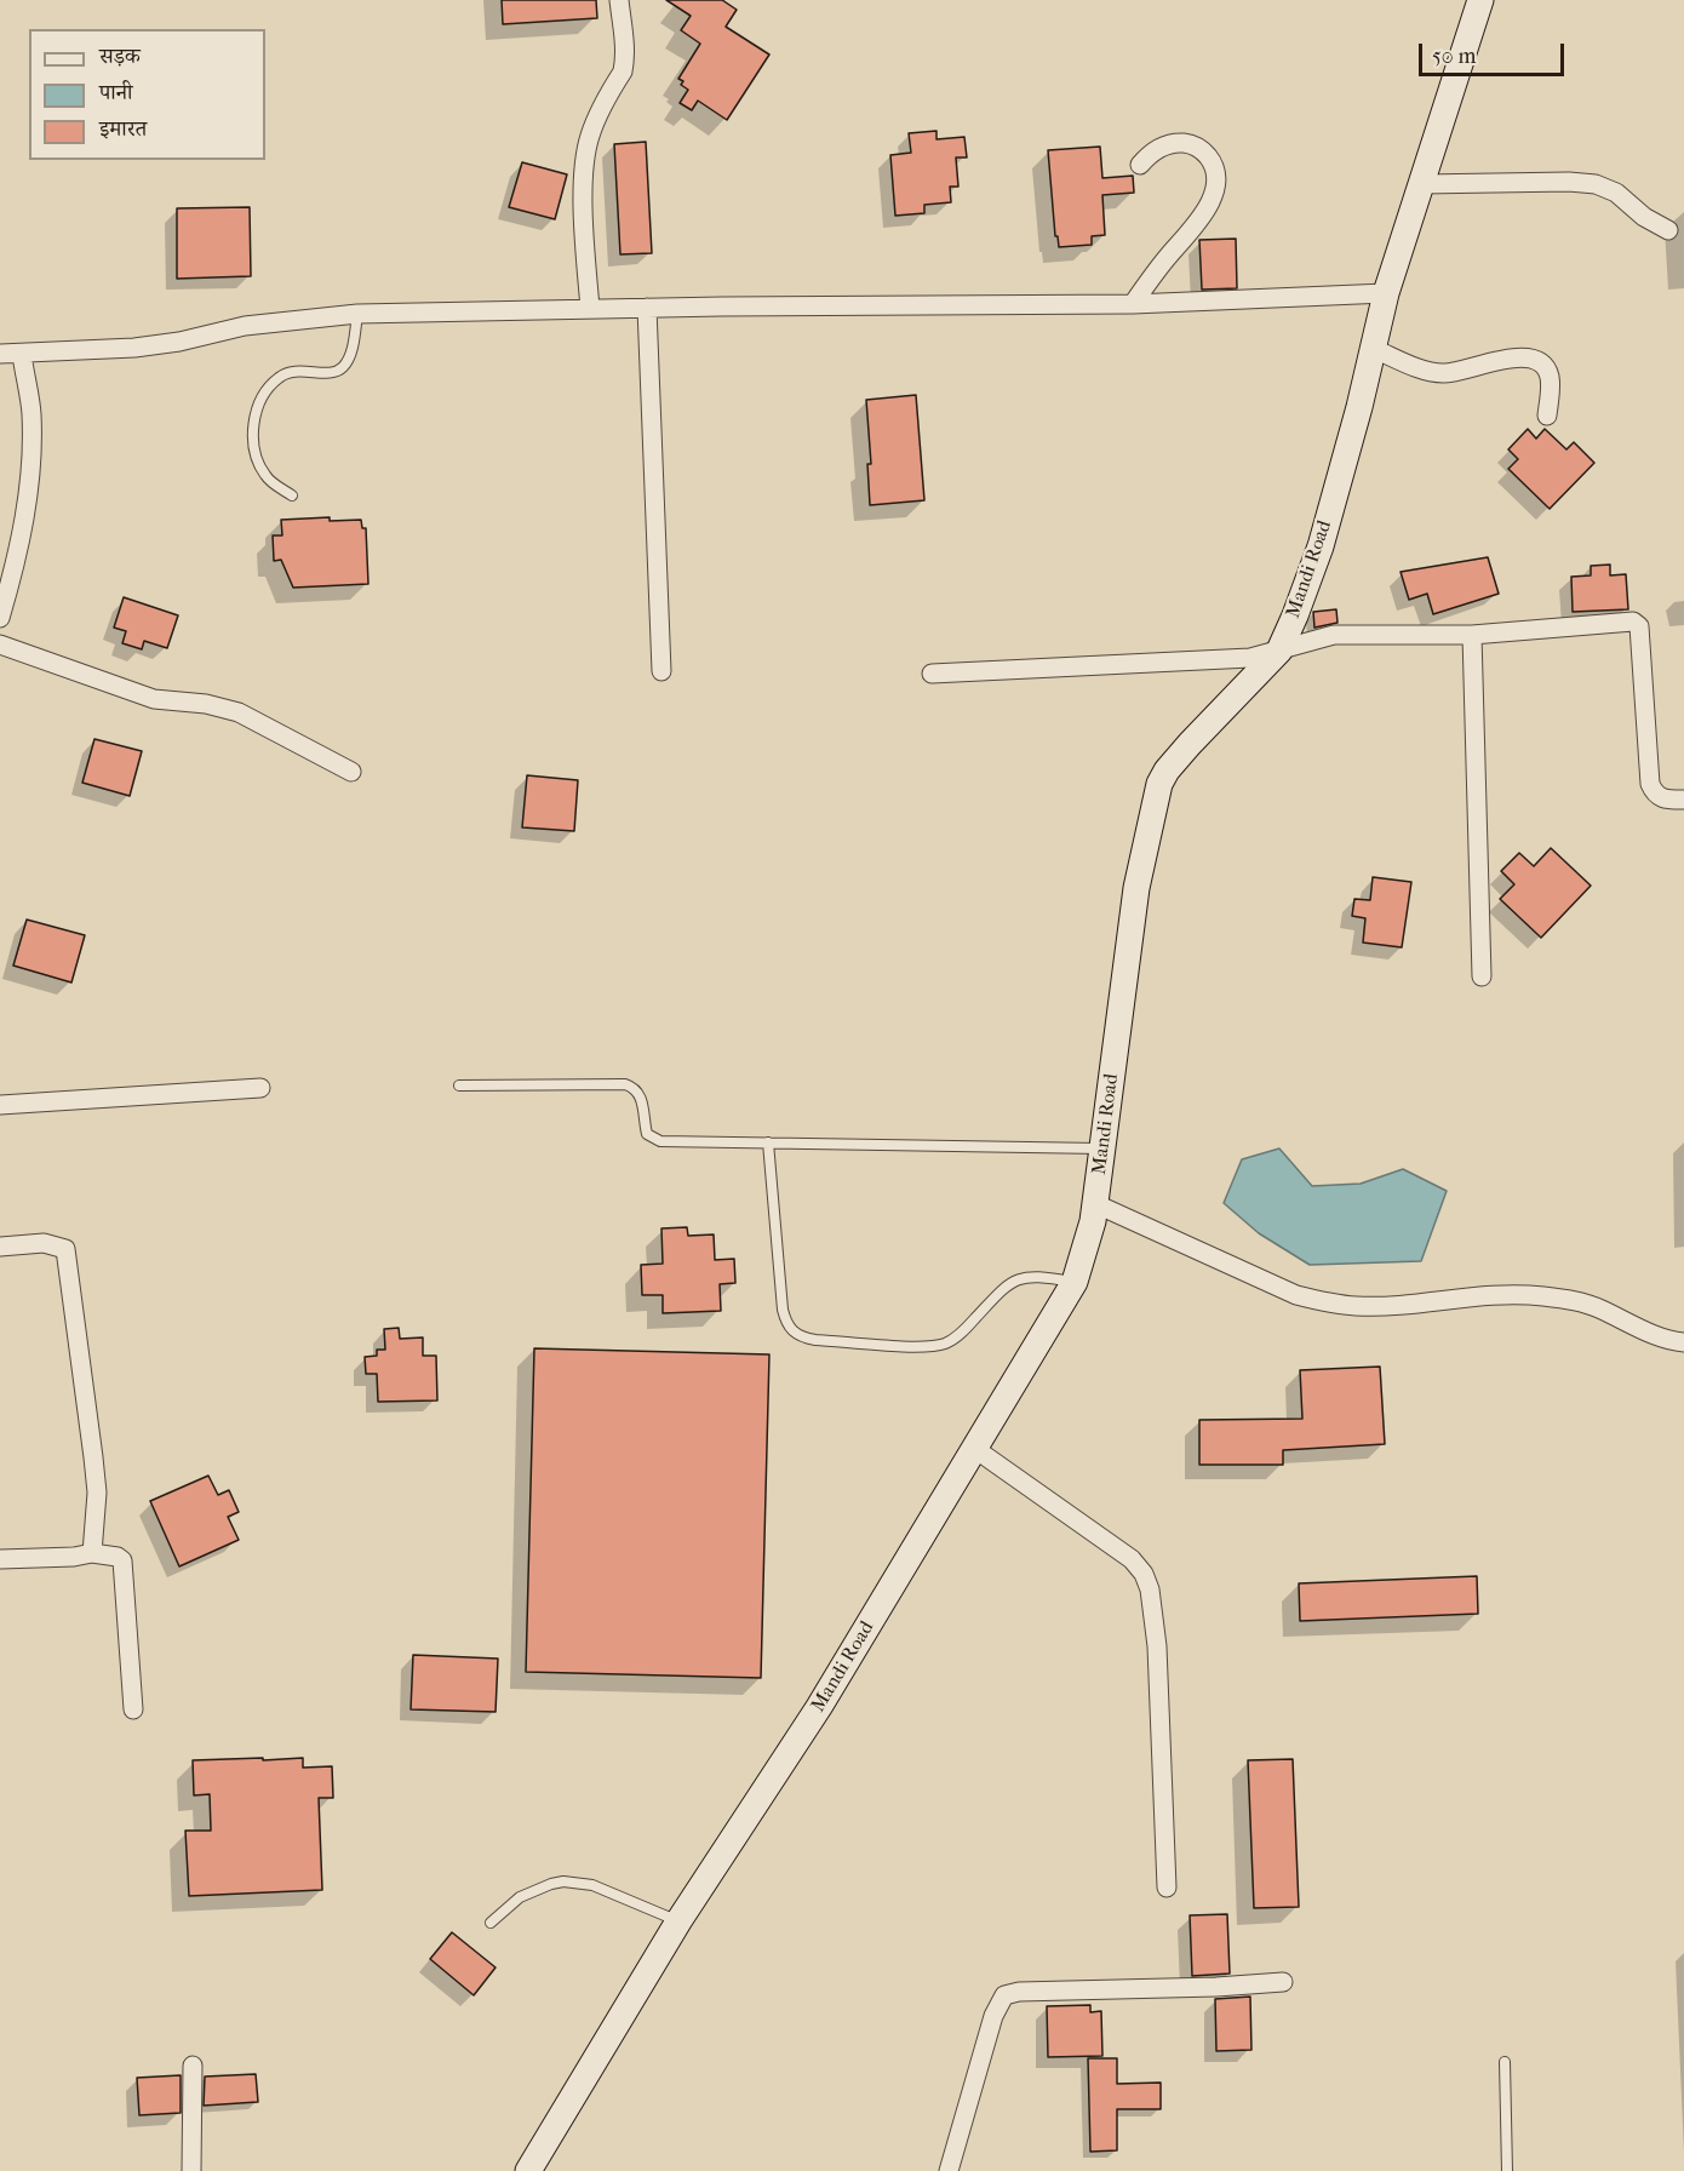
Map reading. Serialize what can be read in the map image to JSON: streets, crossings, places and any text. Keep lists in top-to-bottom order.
{
  "streets": {
    "street": ["Mandi Road"]
  },
  "legend": ["सड़क", "पानी", "इमारत"],
  "scale_bar": "50 m"
}
